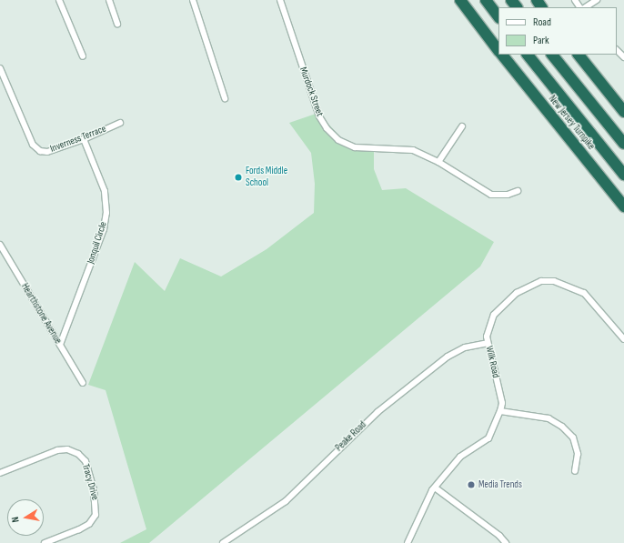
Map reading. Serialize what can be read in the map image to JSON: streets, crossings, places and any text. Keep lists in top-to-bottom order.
{
  "streets": {
    "highway": ["New Jersey Turnpike"],
    "street": [
      "Murdock Street",
      "Inverness Terrace",
      "Jonquil Circle",
      "Hearthstone Avenue",
      "Wilk Road",
      "Peake Road",
      "Tracy Drive"
    ]
  },
  "crossings": [
    ["Inverness Terrace", "Jonquil Circle"],
    ["Jonquil Circle", "Hearthstone Avenue"],
    ["Wilk Road", "Peake Road"]
  ],
  "places": ["Fords Middle School", "Media Trends"],
  "legend": ["Road", "Park"],
  "north": "left"
}
